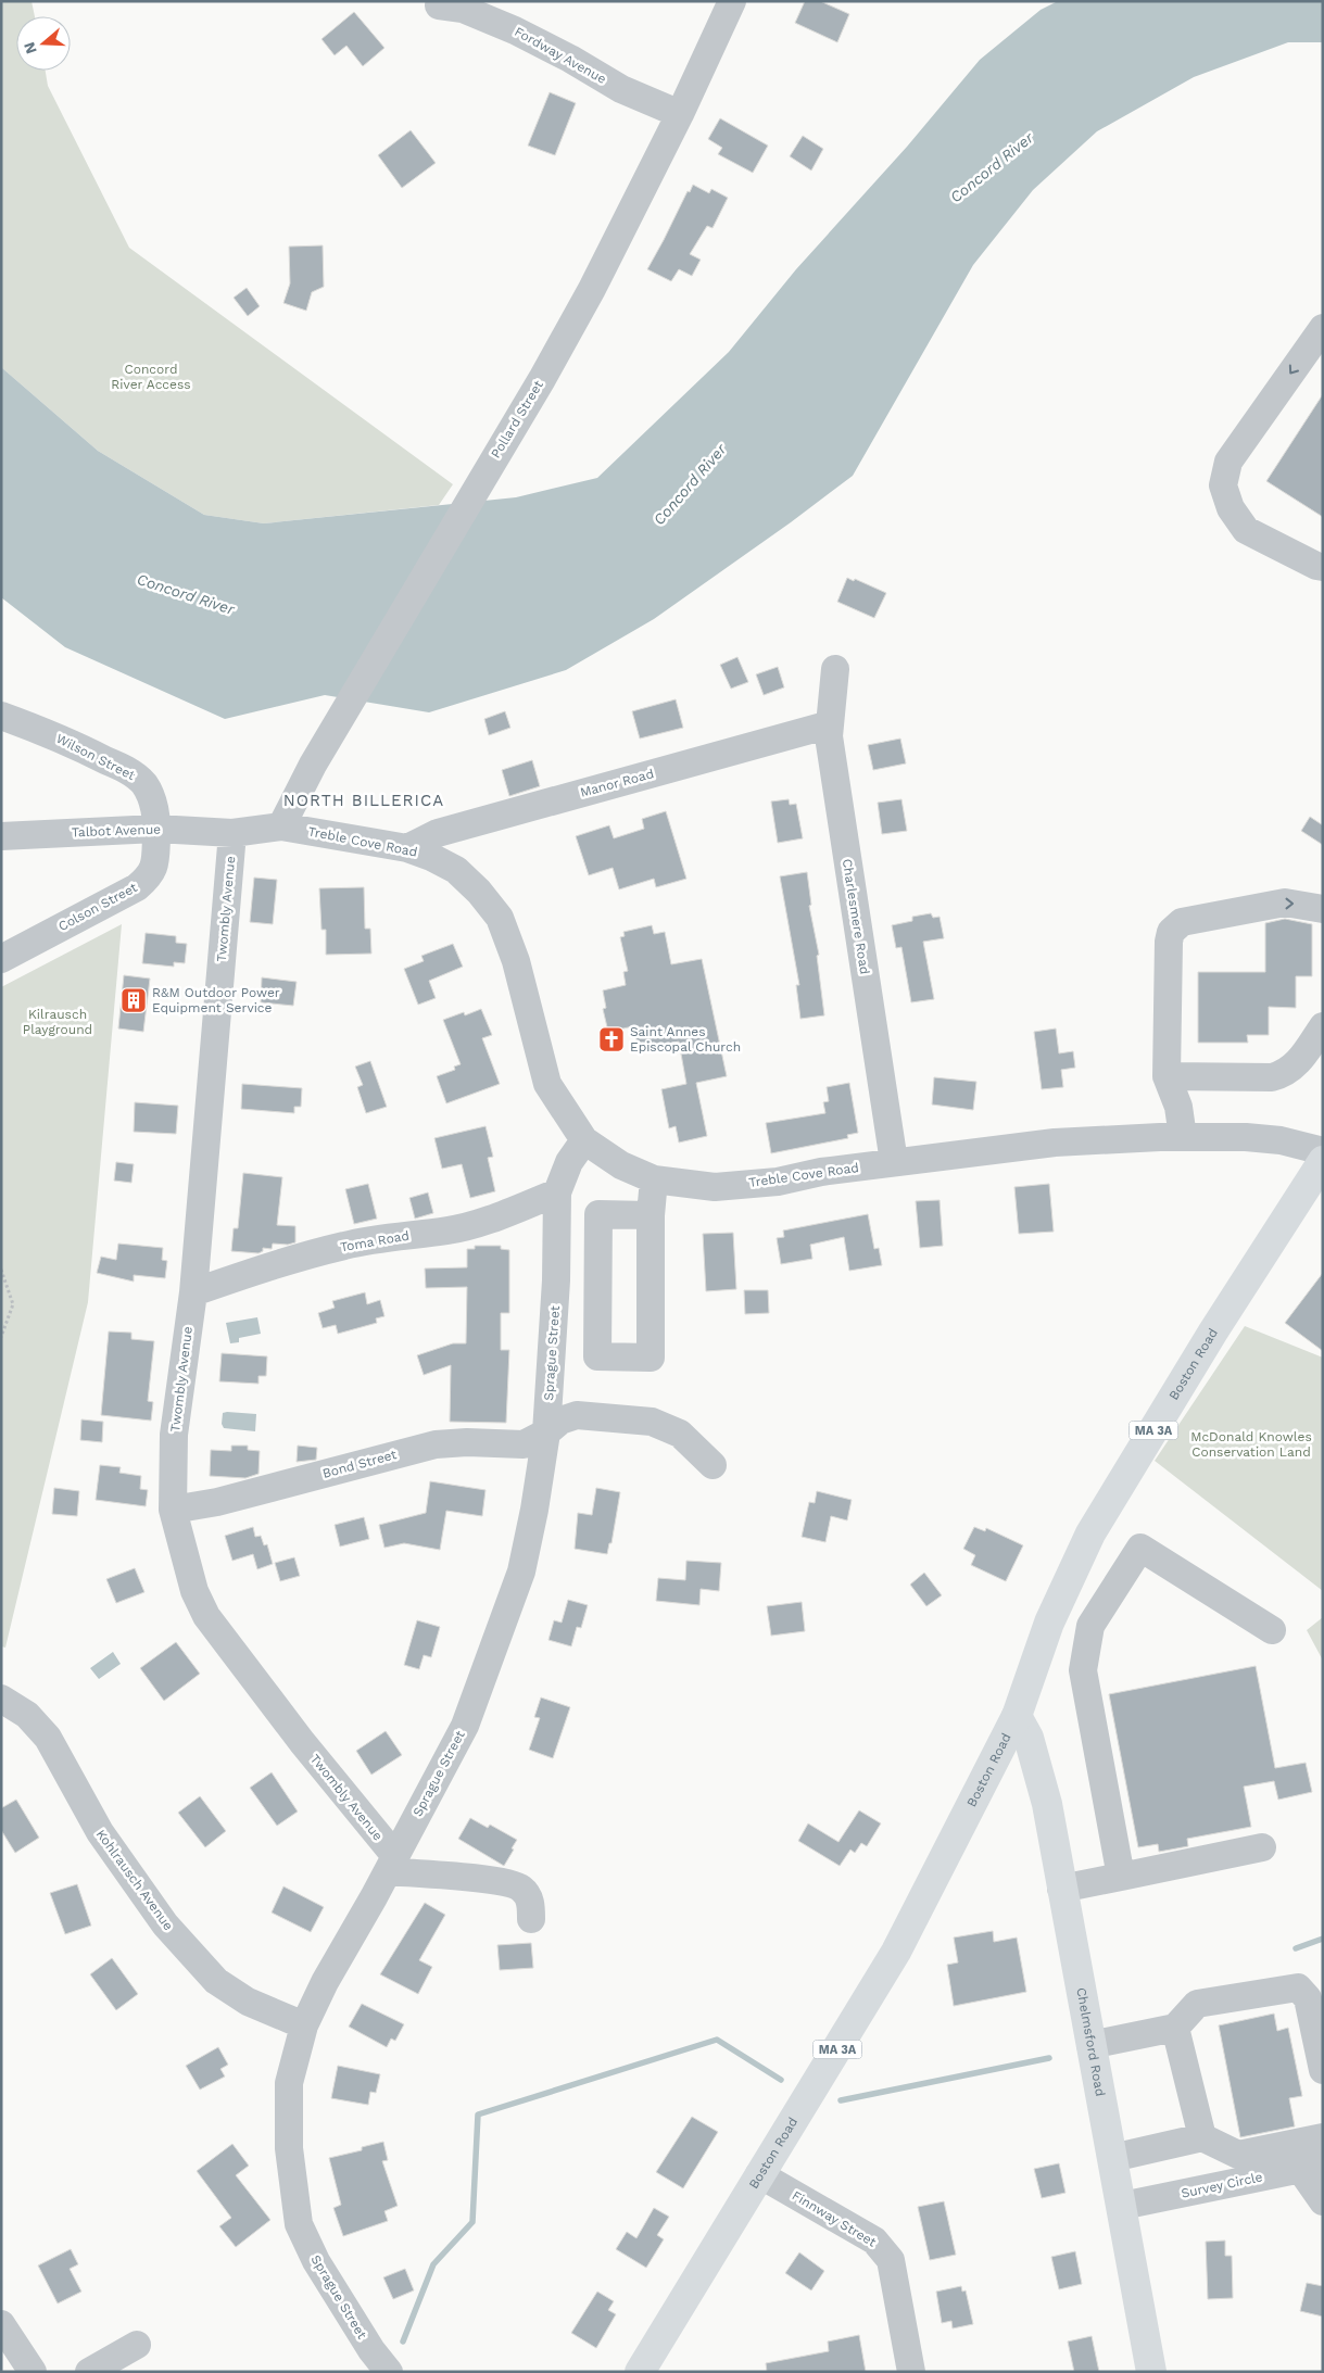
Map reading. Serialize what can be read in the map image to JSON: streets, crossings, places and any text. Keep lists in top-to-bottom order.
{
  "streets": {
    "main road": ["Boston Road", "MA 3A", "Chelmsford Road"],
    "street": [
      "Fordway Avenue",
      "Pollard Street",
      "Wilson Street",
      "Manor Road",
      "Talbot Avenue",
      "Treble Cove Road",
      "Colson Street",
      "Twombly Avenue",
      "Charlesmere Road",
      "Toma Road",
      "Sprague Street",
      "Bond Street",
      "Kohlrausch Avenue",
      "Survey Circle",
      "Finnway Street"
    ]
  },
  "crossings": [
    ["Fordway Avenue", "Pollard Street"],
    ["Pollard Street", "Treble Cove Road"],
    ["Wilson Street", "Talbot Avenue"],
    ["Wilson Street", "Colson Street"],
    ["Manor Road", "Treble Cove Road"],
    ["Manor Road", "Charlesmere Road"],
    ["Talbot Avenue", "Colson Street"],
    ["Talbot Avenue", "Twombly Avenue"],
    ["Treble Cove Road", "Charlesmere Road"],
    ["Treble Cove Road", "Sprague Street"],
    ["Twombly Avenue", "Toma Road"],
    ["Twombly Avenue", "Sprague Street"],
    ["Twombly Avenue", "Bond Street"],
    ["Toma Road", "Sprague Street"],
    ["Sprague Street", "Bond Street"],
    ["Sprague Street", "Kohlrausch Avenue"],
    ["Boston Road", "Chelmsford Road"],
    ["Boston Road", "Finnway Street"],
    ["Chelmsford Road", "Survey Circle"]
  ],
  "districts": ["NORTH BILLERICA"],
  "water": ["Concord River"],
  "parks": ["Concord River Access", "Kilrausch Playground", "McDonald Knowles Conservation Land"],
  "places": {
    "building": ["R&M Outdoor Power Equipment Service"],
    "church": ["Saint Annes Episcopal Church"]
  },
  "north": "left"
}
